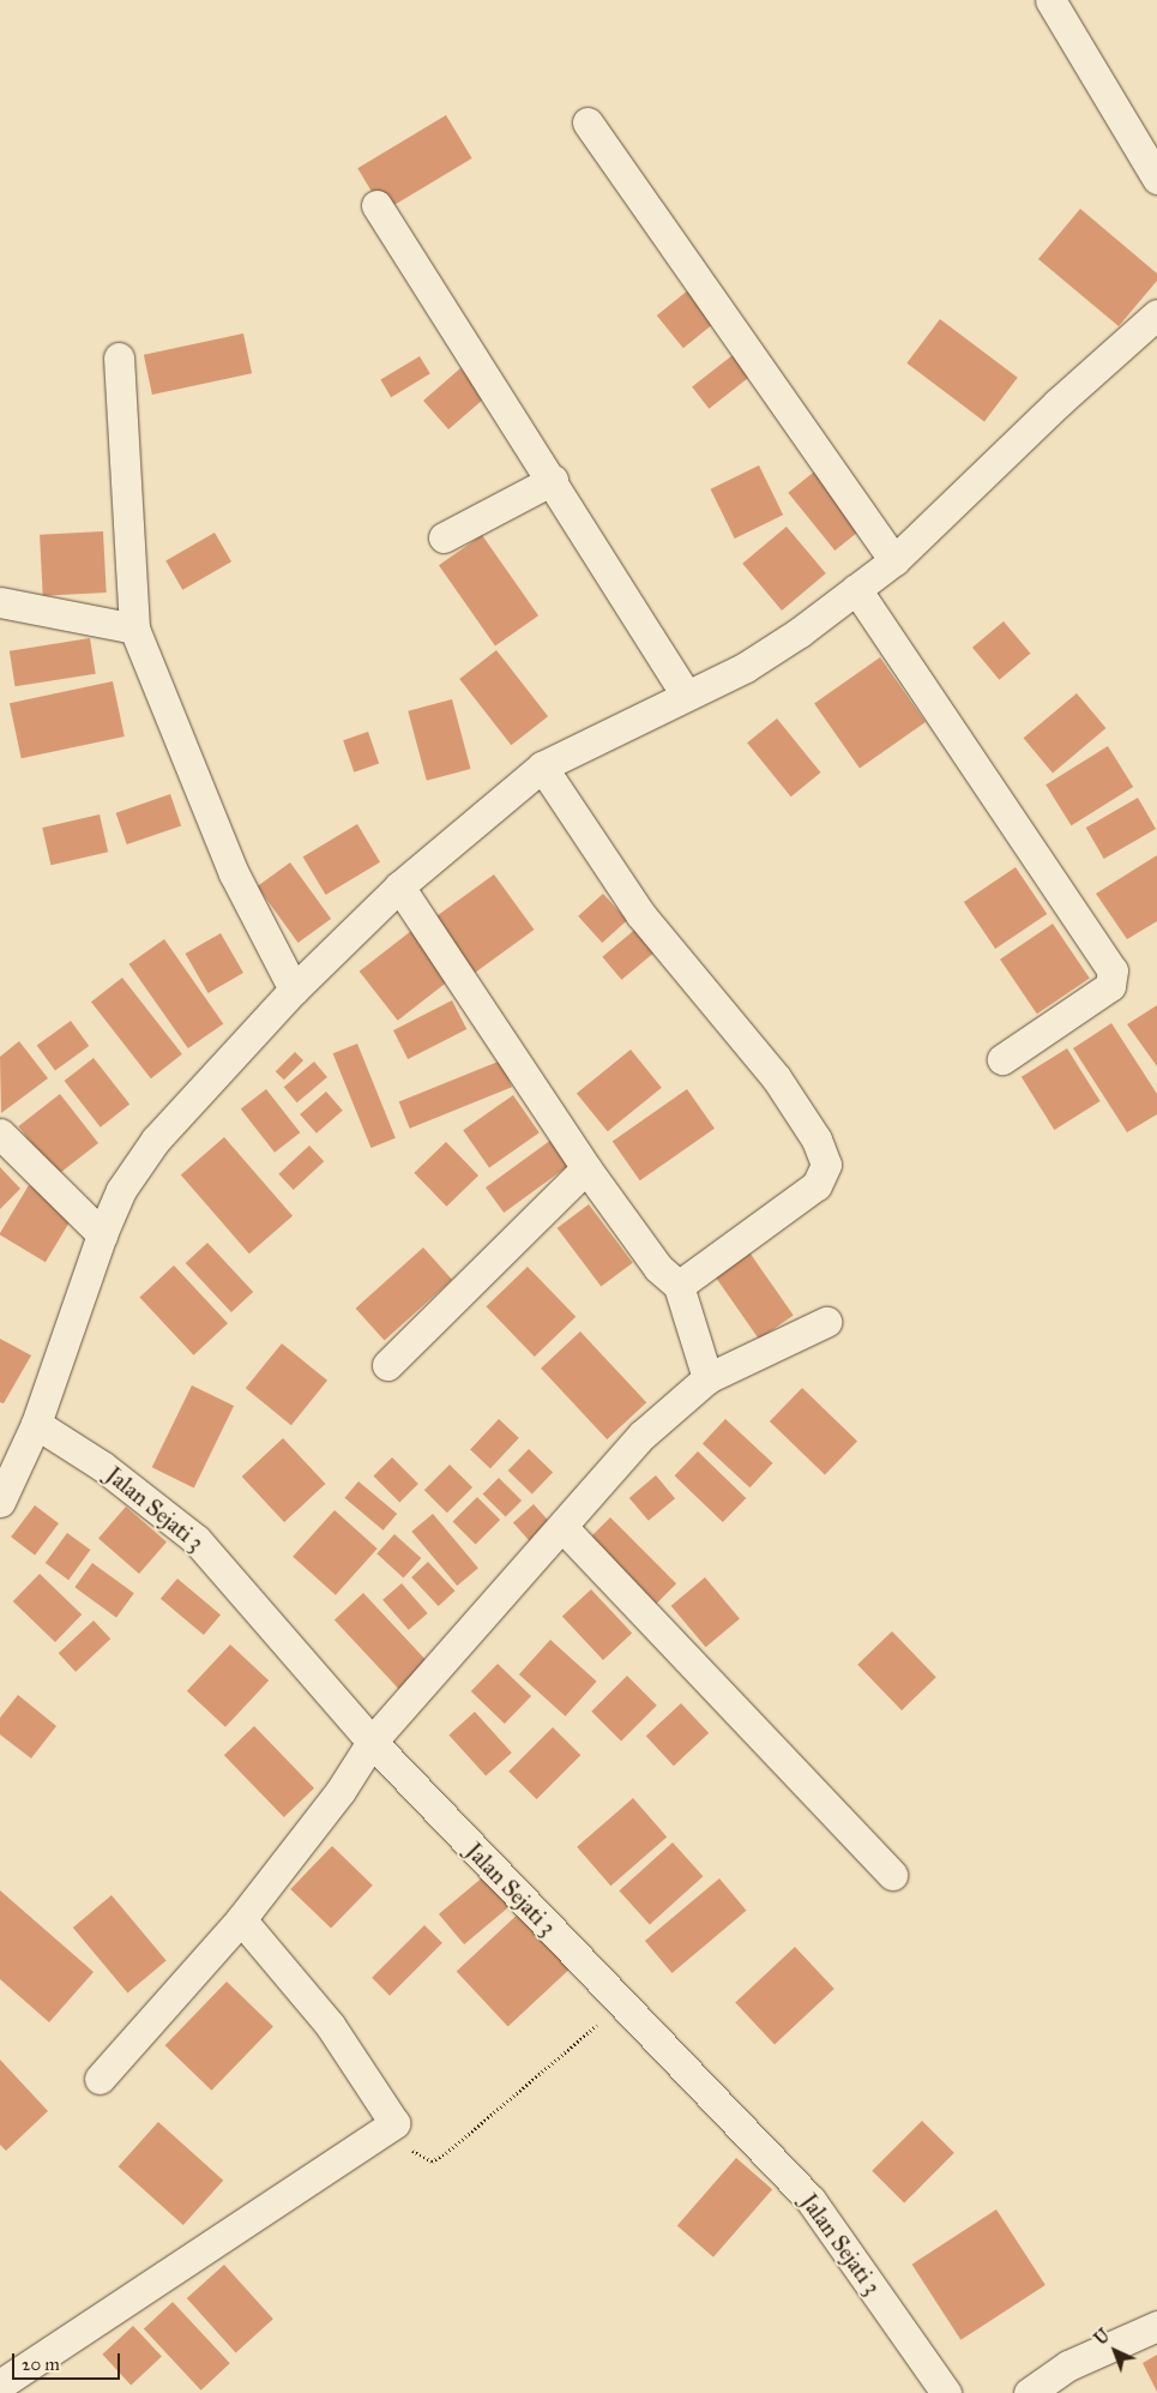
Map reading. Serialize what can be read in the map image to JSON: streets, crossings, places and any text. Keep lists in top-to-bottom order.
{
  "streets": {
    "street": ["Jalan Sejati 3"]
  },
  "scale_bar": "20 m",
  "north": "top left"
}
